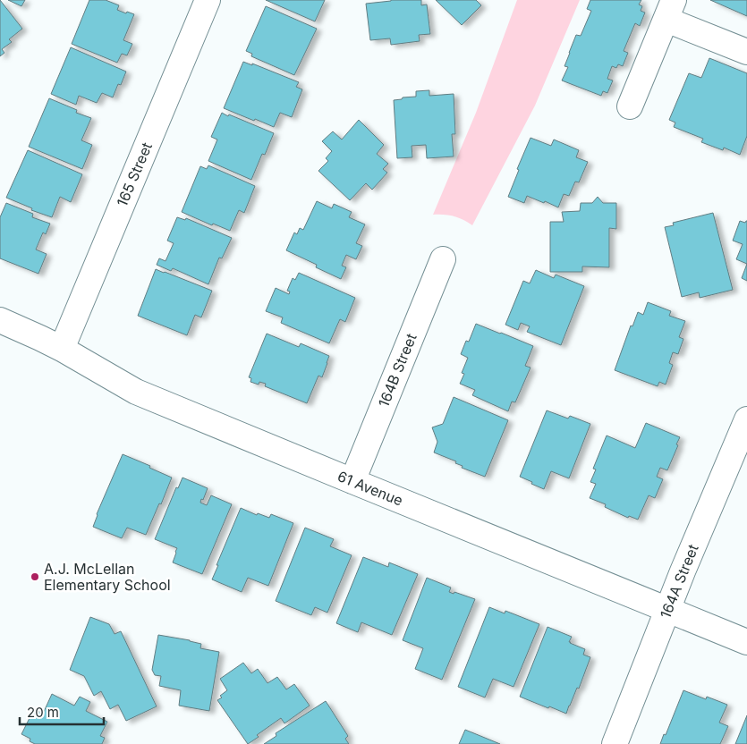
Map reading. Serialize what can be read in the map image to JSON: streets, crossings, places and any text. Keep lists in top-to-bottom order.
{
  "streets": {
    "street": [
      "165 Street",
      "164B Street",
      "61 Avenue",
      "164A Street"
    ]
  },
  "crossings": [
    ["165 Street", "61 Avenue"],
    ["164B Street", "61 Avenue"],
    ["61 Avenue", "164A Street"]
  ],
  "places": ["A.J. McLellan Elementary School"],
  "scale_bar": "20 m"
}
